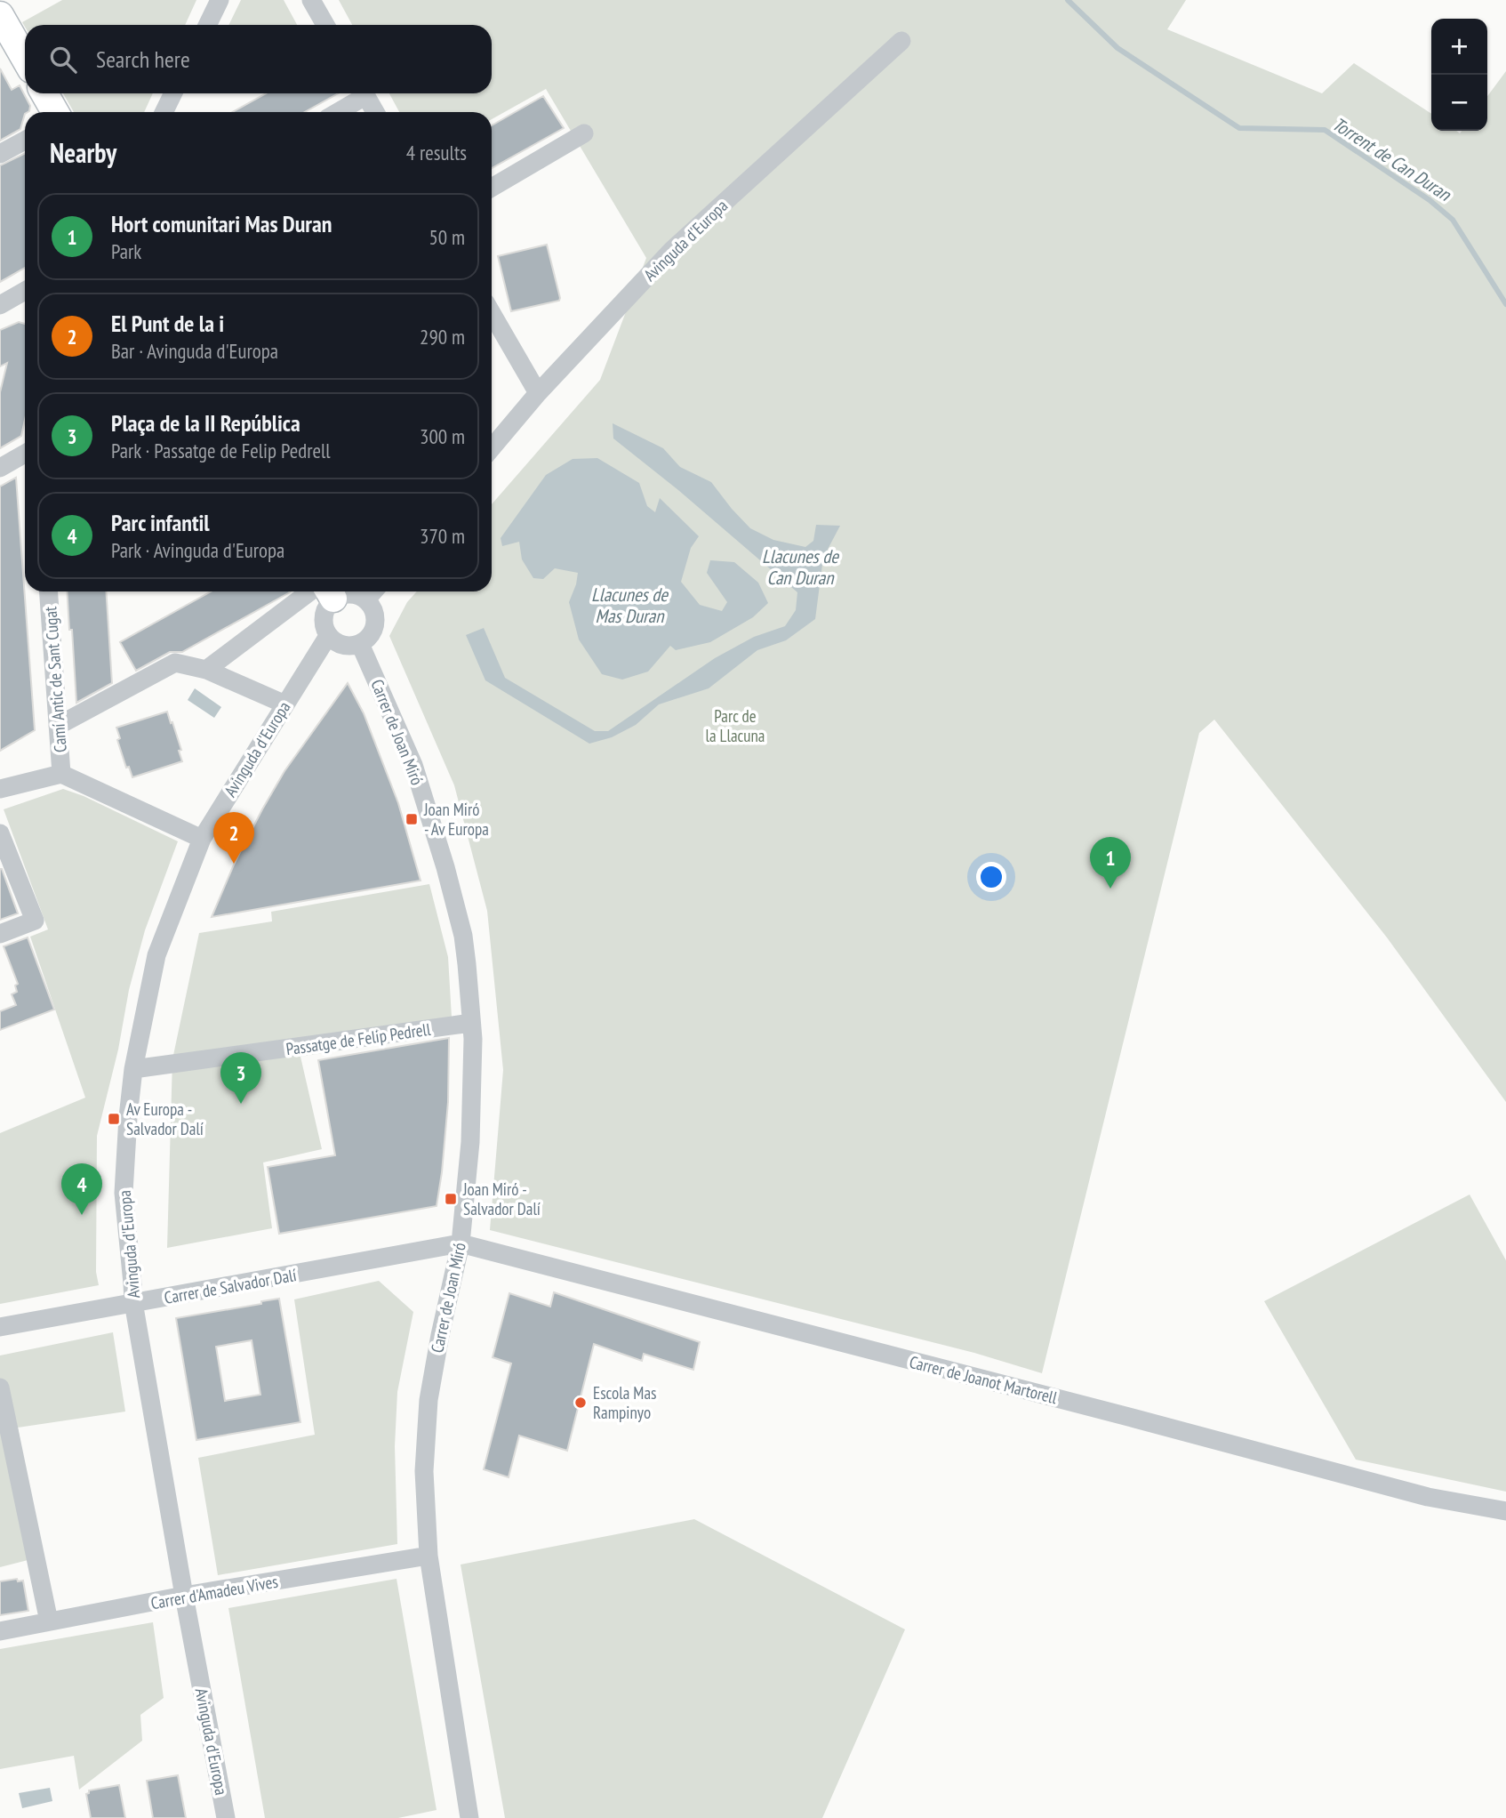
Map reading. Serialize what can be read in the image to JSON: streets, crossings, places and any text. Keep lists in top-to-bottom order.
{
  "streets": {
    "street": [
      "Avinguda d'Europa",
      "Camí Antic de Sant Cugat",
      "Carrer de Joan Miró",
      "Passatge de Felip Pedrell",
      "Carrer de Salvador Dalí",
      "Carrer de Joanot Martorell",
      "Carrer d'Amadeu Vives"
    ]
  },
  "crossings": [
    ["Avinguda d'Europa", "Passatge de Felip Pedrell"],
    ["Avinguda d'Europa", "Carrer de Salvador Dalí"],
    ["Avinguda d'Europa", "Carrer d'Amadeu Vives"],
    ["Carrer de Joan Miró", "Passatge de Felip Pedrell"],
    ["Carrer de Joan Miró", "Carrer de Salvador Dalí"],
    ["Carrer de Joan Miró", "Carrer de Joanot Martorell"],
    ["Carrer de Joan Miró", "Carrer d'Amadeu Vives"],
    ["Carrer de Salvador Dalí", "Carrer de Joanot Martorell"]
  ],
  "water": ["Torrent de Can Duran", "Llacunes de Can Duran", "Llacunes de Mas Duran"],
  "parks": ["Parc de la Llacuna"],
  "places": {
    "transit": ["Joan Miró - Av Europa", "Av Europa - Salvador Dalí", "Joan Miró - Salvador Dalí"],
    "other": ["Escola Mas Rampinyo"]
  },
  "page": {
    "map_buttons": ["+", "−"],
    "search": "Search here",
    "heading": ["Nearby", "4 results"],
    "list": [
      {
        "mark": "1",
        "name": "Hort comunitari Mas Duran",
        "note": "Park",
        "value": "50 m"
      },
      {
        "mark": "2",
        "name": "El Punt de la i",
        "note": "Bar · Avinguda d'Europa",
        "value": "290 m"
      },
      {
        "mark": "3",
        "name": "Plaça de la II República",
        "note": "Park · Passatge de Felip Pedrell",
        "value": "300 m"
      },
      {
        "mark": "4",
        "name": "Parc infantil",
        "note": "Park · Avinguda d'Europa",
        "value": "370 m"
      }
    ],
    "pins": [
      "2",
      "1",
      "3",
      "4"
    ]
  }
}
